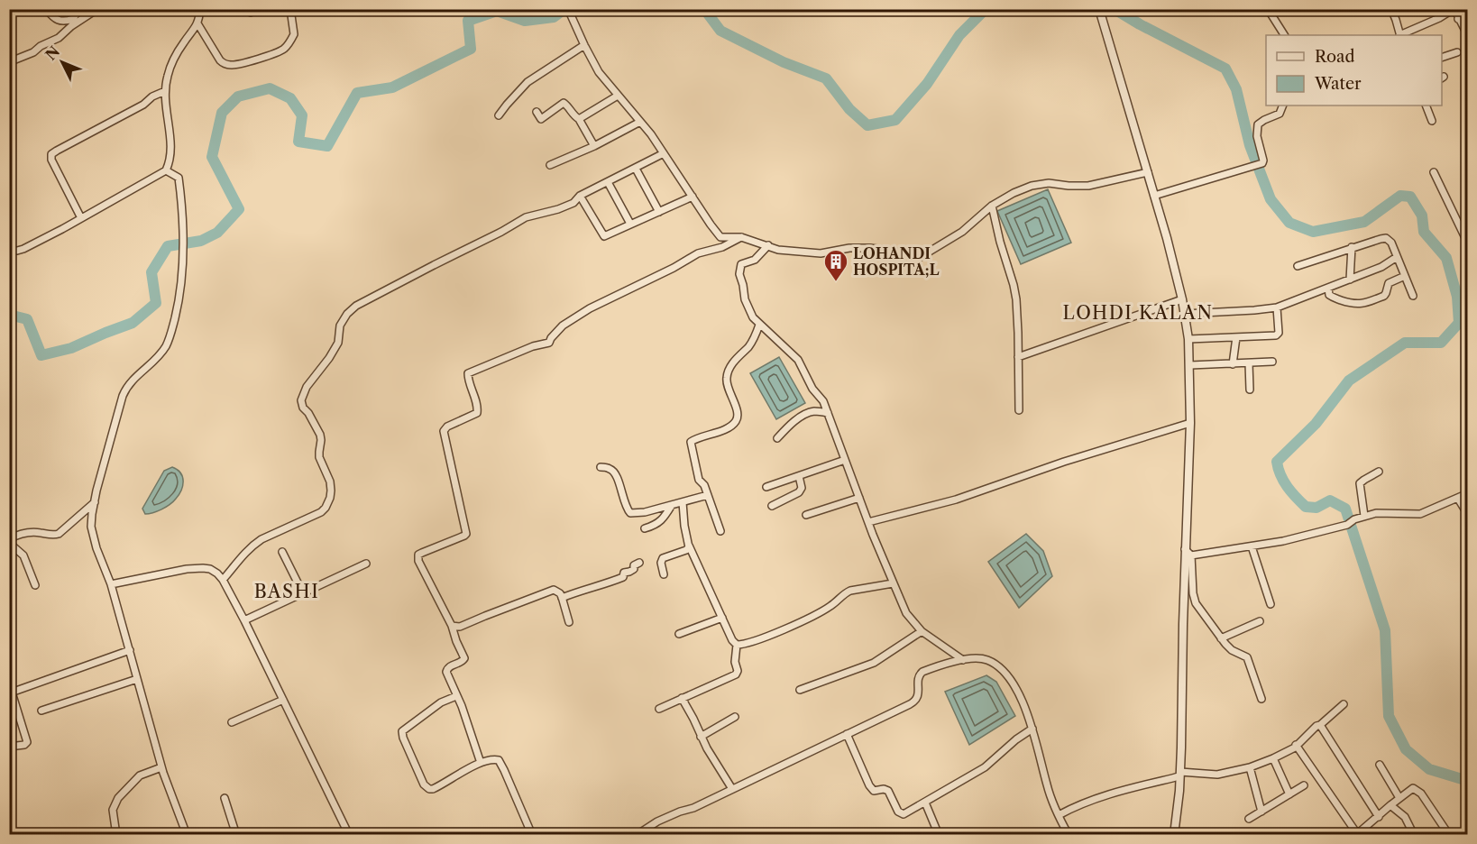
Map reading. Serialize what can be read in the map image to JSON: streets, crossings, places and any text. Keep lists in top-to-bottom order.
{
  "districts": ["LOHDI KALAN", "BASHI"],
  "places": {
    "building": ["LOHANDI HOSPITA;L"]
  },
  "legend": ["Road", "Water"],
  "north": "top left"
}
